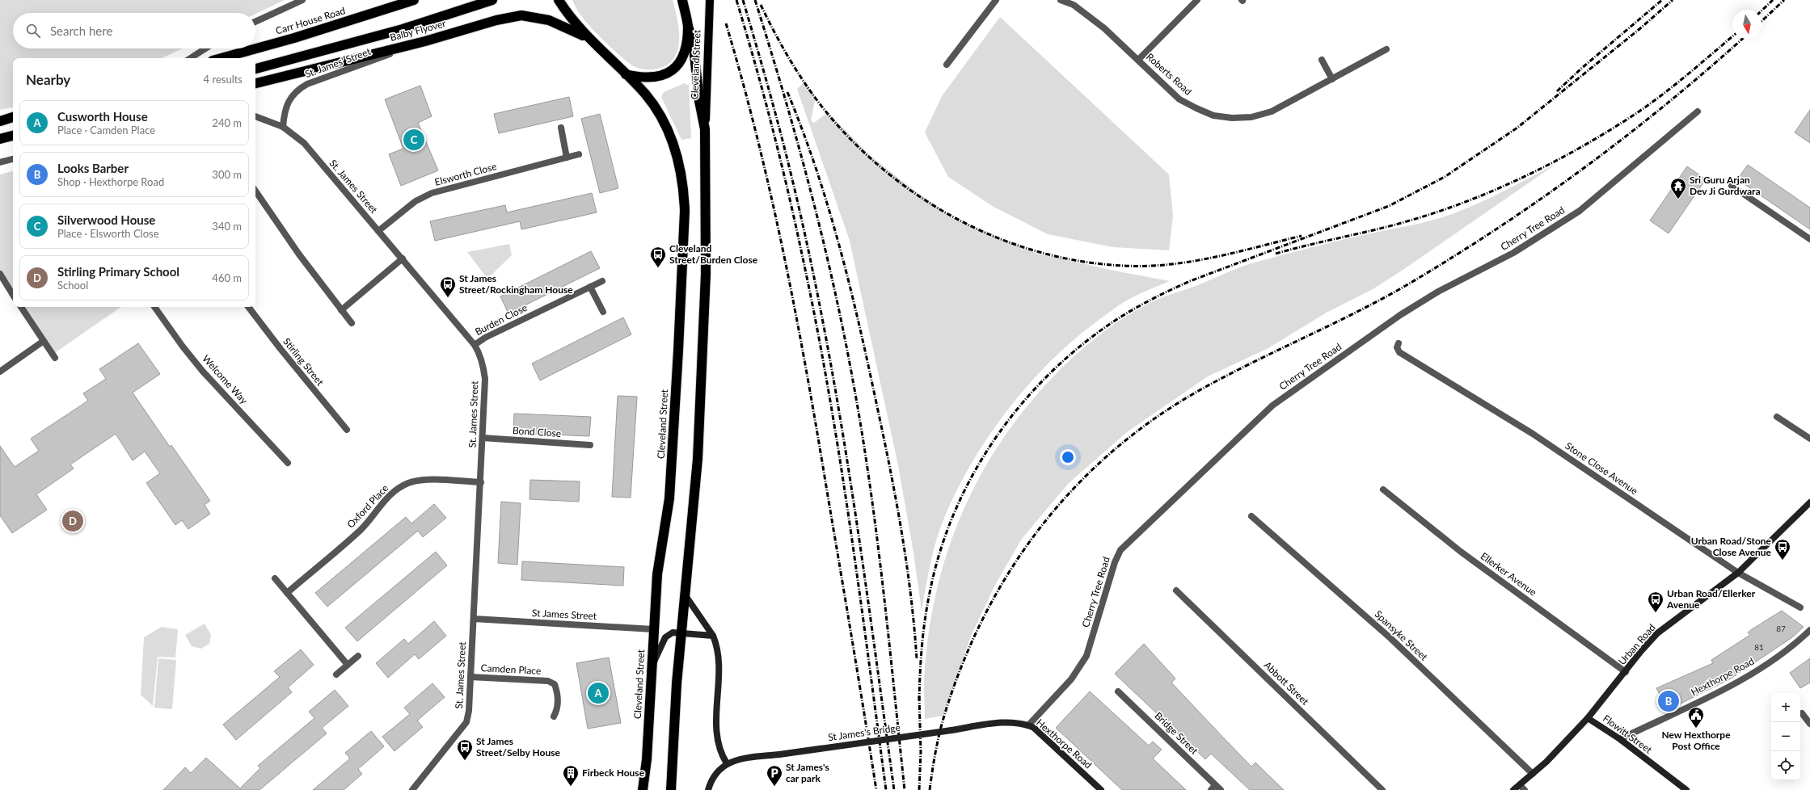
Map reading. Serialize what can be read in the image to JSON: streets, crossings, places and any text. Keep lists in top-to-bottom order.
{
  "streets": {
    "highway": ["Carr House Road", "Balby Flyover", "Cleveland Street"],
    "street": [
      "St. James' Street",
      "Roberts Road",
      "Elsworth Close",
      "St. James Street",
      "Cherry Tree Road",
      "Burden Close",
      "Stirling Street",
      "Welcome Way",
      "Bond Close",
      "Stone Close Avenue",
      "Oxford Place",
      "Ellerker Avenue",
      "St James Street",
      "Spansyke Street",
      "Urban Road",
      "Camden Place",
      "Hexthorpe Road",
      "Abbott Street",
      "St James's Bridge",
      "Bridge Street",
      "Flowitt Street"
    ]
  },
  "crossings": [
    ["Balby Flyover", "St. James' Street"],
    ["Balby Flyover", "Cleveland Street"],
    ["St. James' Street", "St. James Street"],
    ["Cleveland Street", "St James Street"],
    ["Elsworth Close", "St. James Street"],
    ["St. James Street", "Burden Close"],
    ["St. James Street", "Bond Close"],
    ["St. James Street", "Oxford Place"],
    ["St. James Street", "St James Street"],
    ["St. James Street", "Camden Place"],
    ["Cherry Tree Road", "Hexthorpe Road"],
    ["Stone Close Avenue", "Urban Road"],
    ["Ellerker Avenue", "Urban Road"],
    ["Urban Road", "Flowitt Street"],
    ["Hexthorpe Road", "St James's Bridge"],
    ["Hexthorpe Road", "Flowitt Street"]
  ],
  "places": {
    "temple": ["Sri Guru Arjan Dev Ji Gurdwara"],
    "bus stop": [
      "Cleveland Street/Burden Close",
      "St James Street/Rockingham House",
      "Urban Road/Stone Close Avenue",
      "Urban Road/Ellerker Avenue",
      "St James Street/Selby House"
    ],
    "public building": ["New Hexthorpe Post Office"],
    "building": ["Firbeck House"],
    "parking": ["St James's car park"]
  },
  "house_numbers": ["87", "81"],
  "north": "bottom",
  "page": {
    "search": "Search here",
    "heading": ["Nearby", "4 results"],
    "list": [
      {
        "mark": "A",
        "name": "Cusworth House",
        "note": "Place · Camden Place",
        "value": "240 m"
      },
      {
        "mark": "B",
        "name": "Looks Barber",
        "note": "Shop · Hexthorpe Road",
        "value": "300 m"
      },
      {
        "mark": "C",
        "name": "Silverwood House",
        "note": "Place · Elsworth Close",
        "value": "340 m"
      },
      {
        "mark": "D",
        "name": "Stirling Primary School",
        "note": "School",
        "value": "460 m"
      }
    ],
    "pins": [
      "C",
      "D",
      "A",
      "B"
    ],
    "map_buttons": ["+", "−"]
  }
}
